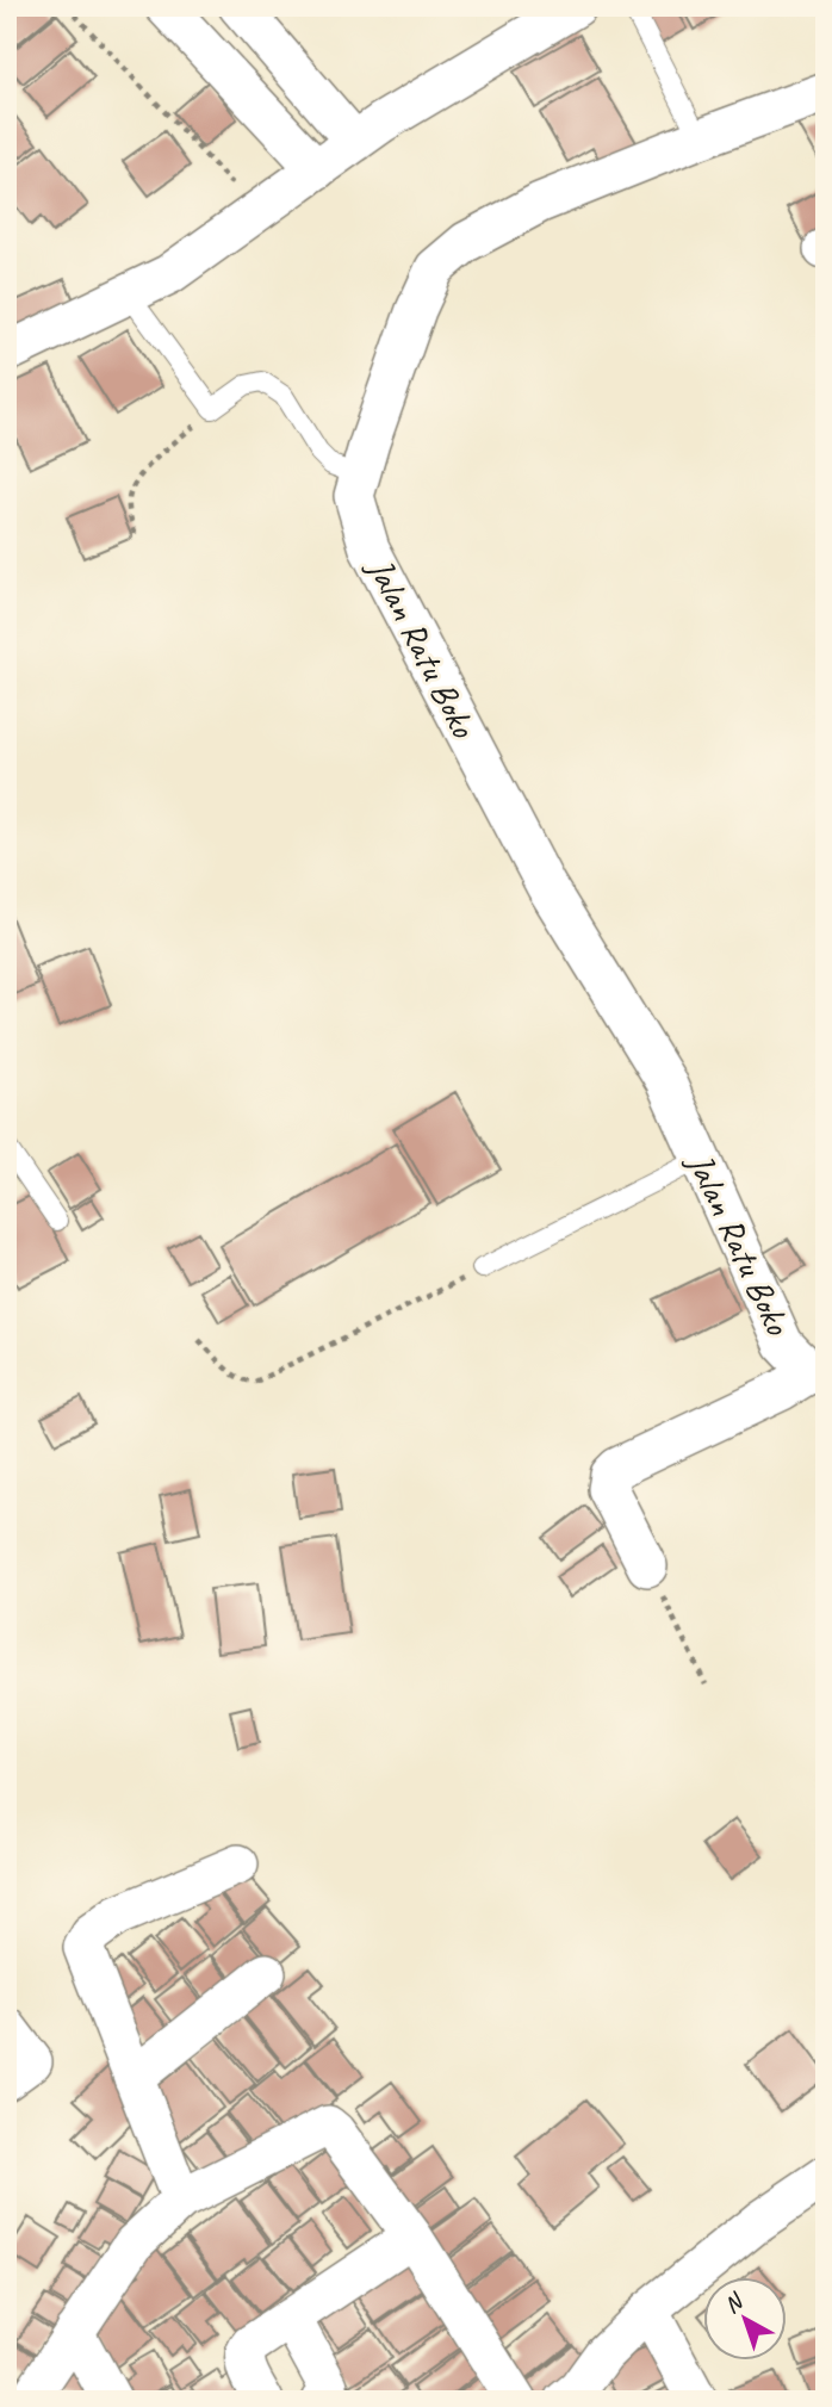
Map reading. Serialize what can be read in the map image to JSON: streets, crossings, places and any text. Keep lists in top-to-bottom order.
{
  "streets": {
    "street": ["Jalan Ratu Boko"]
  },
  "north": "top left"
}
